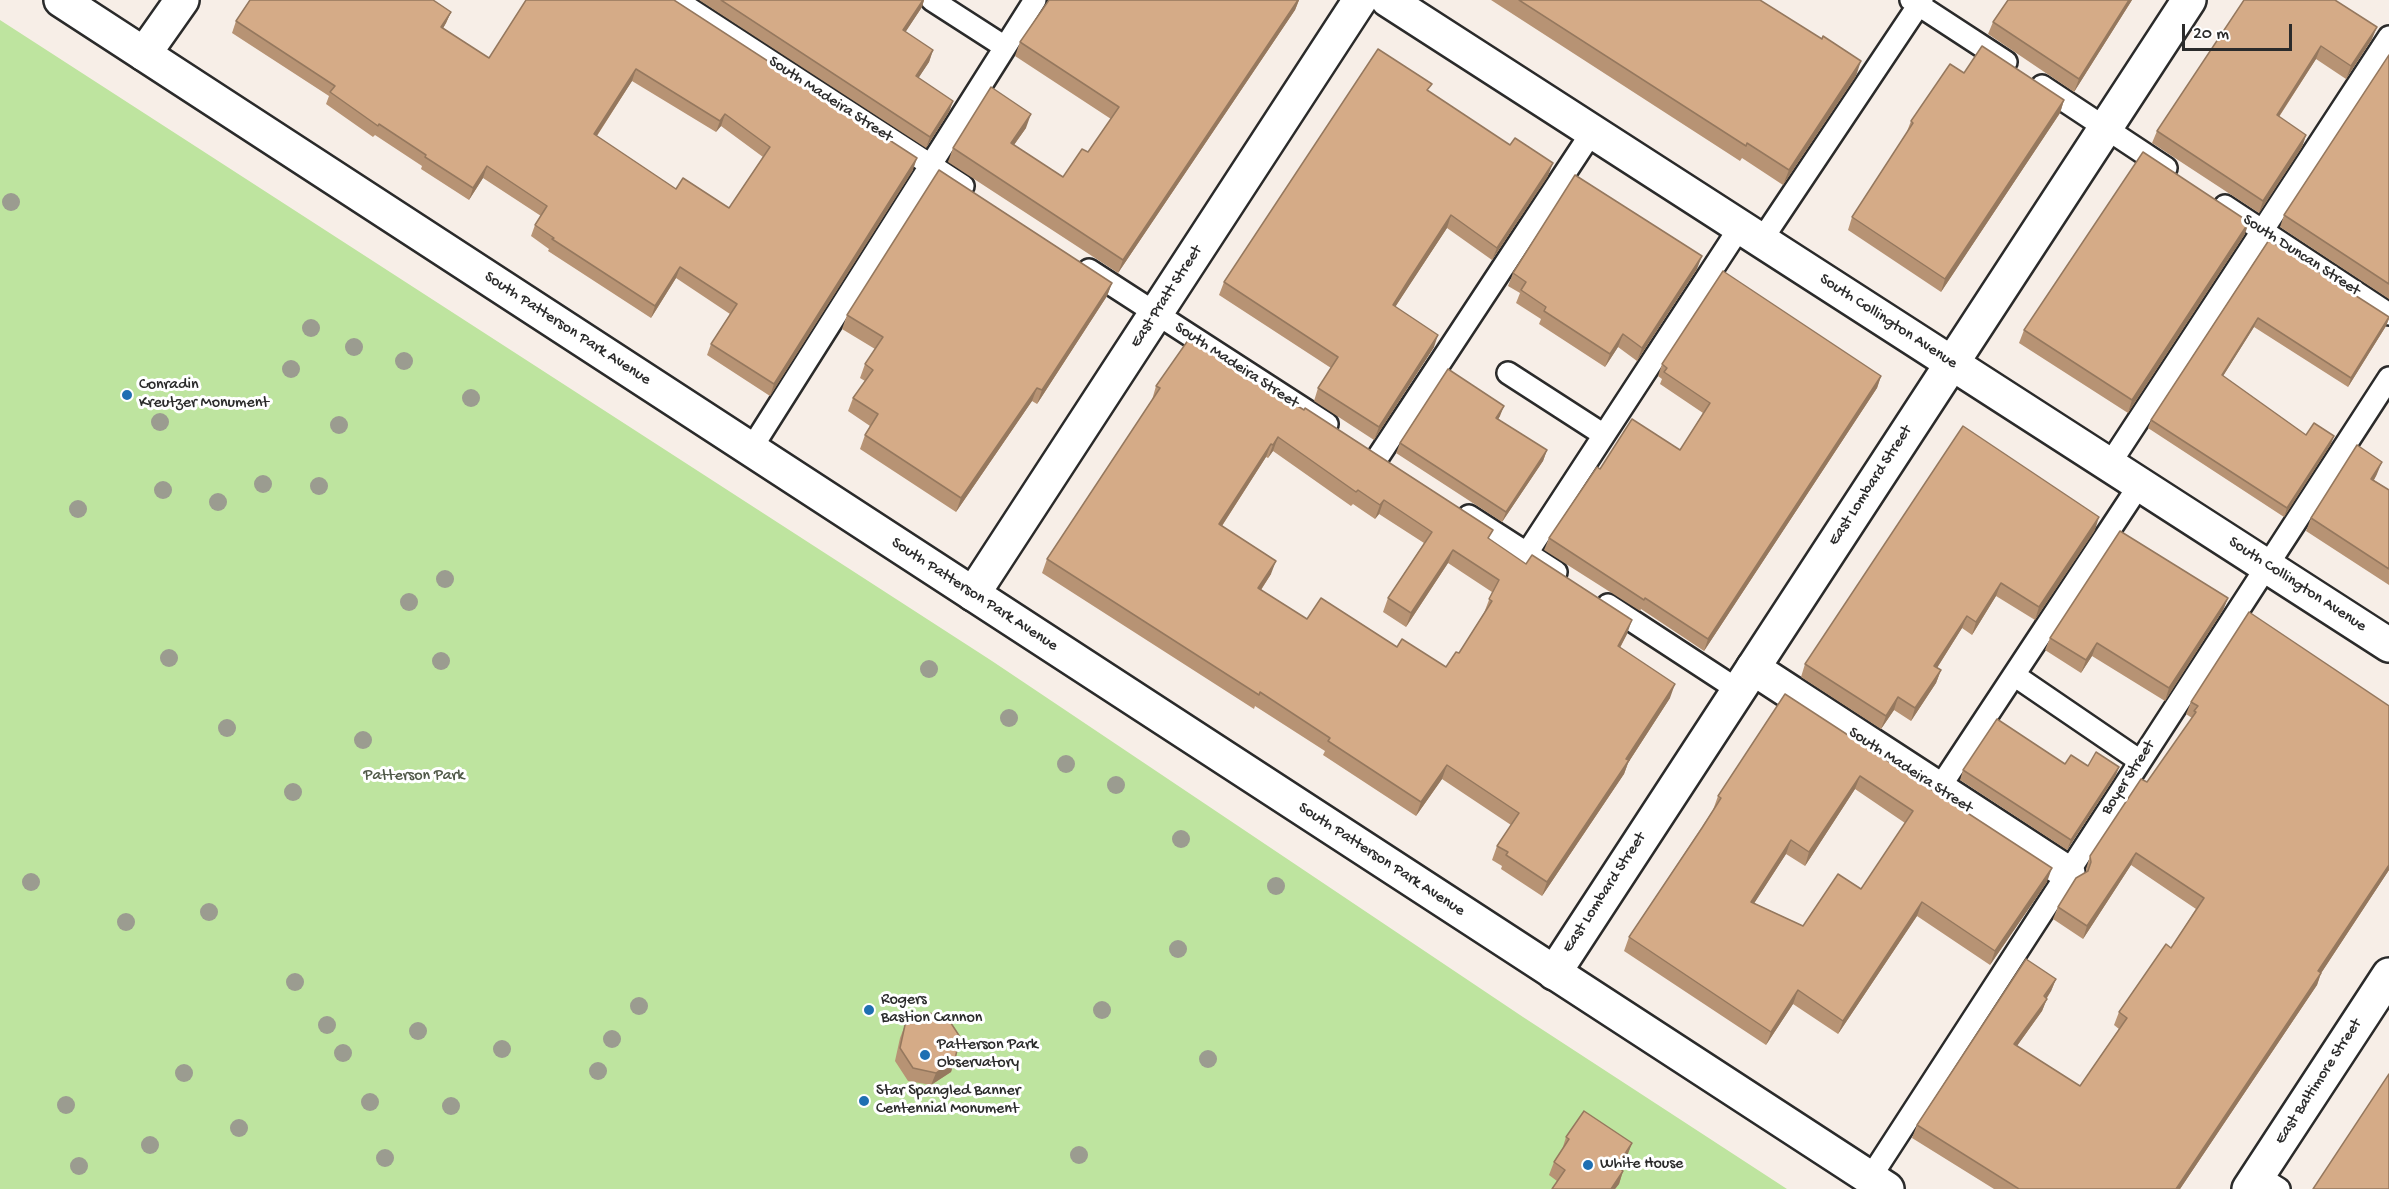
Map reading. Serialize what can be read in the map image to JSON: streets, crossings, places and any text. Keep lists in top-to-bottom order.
{
  "streets": {
    "street": [
      "South Madeira Street",
      "East Pratt Street",
      "South Collington Avenue",
      "South Patterson Park Avenue",
      "East Lombard Street",
      "East Baltimore Street"
    ],
    "lane": ["South Duncan Street", "Boyer Street"]
  },
  "crossings": [
    ["South Madeira Street", "East Pratt Street"],
    ["South Madeira Street", "East Lombard Street"],
    ["South Madeira Street", "Boyer Street"],
    ["East Pratt Street", "South Patterson Park Avenue"],
    ["South Collington Avenue", "East Lombard Street"],
    ["South Collington Avenue", "Boyer Street"],
    ["South Patterson Park Avenue", "East Lombard Street"],
    ["South Patterson Park Avenue", "Boyer Street"]
  ],
  "parks": ["Patterson Park"],
  "places": [
    "Conradin Kreutzer Monument",
    "Rogers Bastion Cannon",
    "Patterson Park Observatory",
    "Star Spangled Banner Centennial Monument",
    "White House"
  ],
  "scale_bar": "20 m"
}
